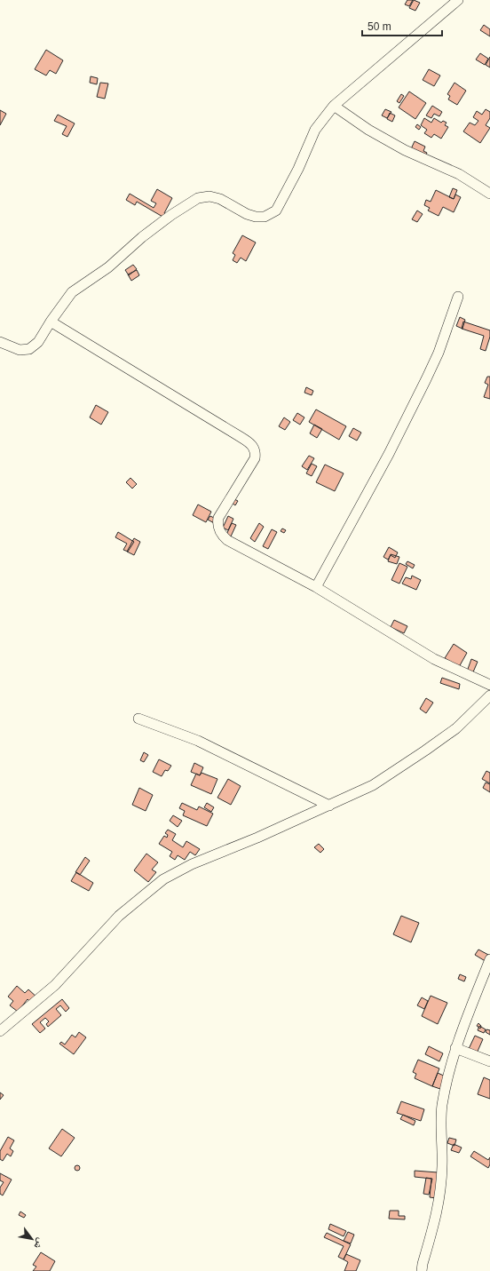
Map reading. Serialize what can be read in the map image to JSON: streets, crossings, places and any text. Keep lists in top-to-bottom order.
{
  "scale_bar": "50 m",
  "north": "bottom right"
}
